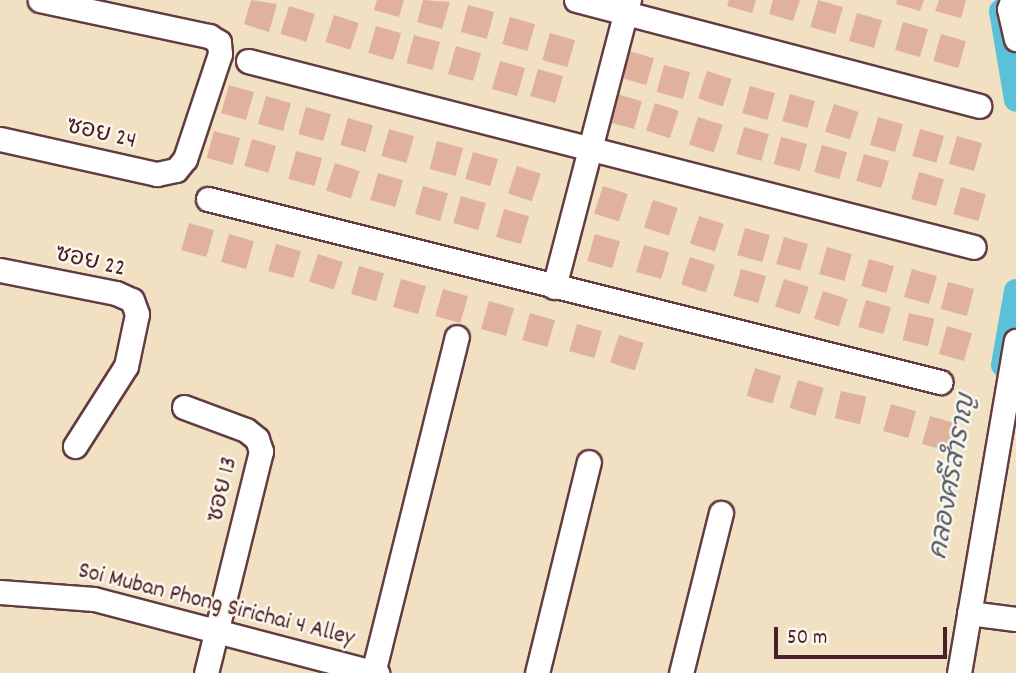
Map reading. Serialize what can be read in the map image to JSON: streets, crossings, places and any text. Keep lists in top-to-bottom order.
{
  "streets": {
    "street": [
      "ซอย 24",
      "ซอย 22",
      "ซอย 13",
      "Soi Muban Phong Sirichai 4 Alley"
    ]
  },
  "crossings": [
    ["ซอย 13", "Soi Muban Phong Sirichai 4 Alley"]
  ],
  "water": ["คลองศรีสำราญ"],
  "scale_bar": "50 m"
}
